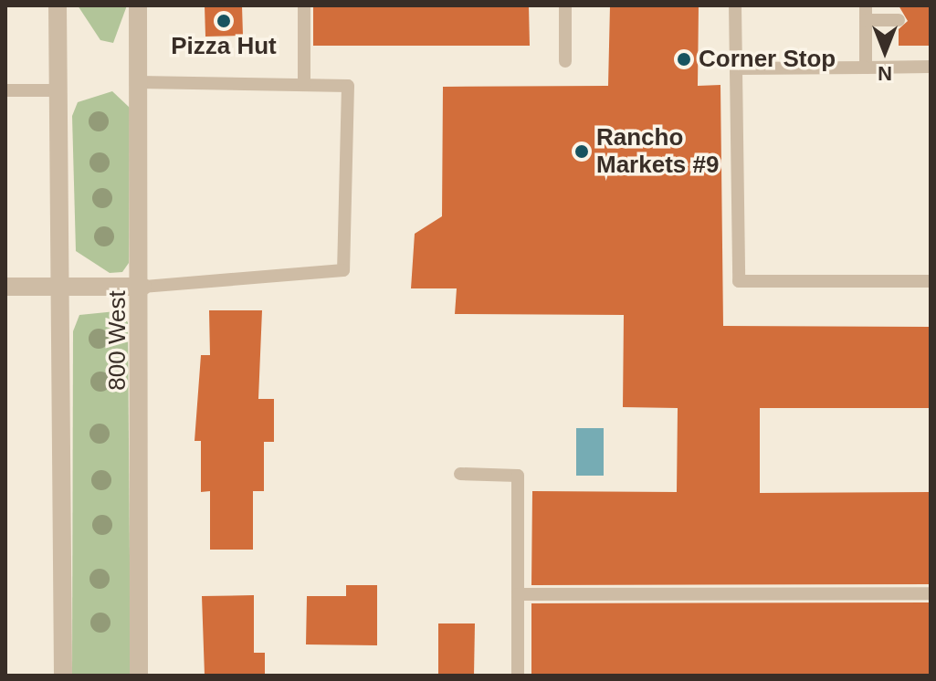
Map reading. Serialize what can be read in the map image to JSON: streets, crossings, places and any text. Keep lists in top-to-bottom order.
{
  "streets": {
    "street": ["800 West"]
  },
  "places": ["Pizza Hut", "Corner Stop", "Rancho Markets #9"],
  "north": "bottom"
}
